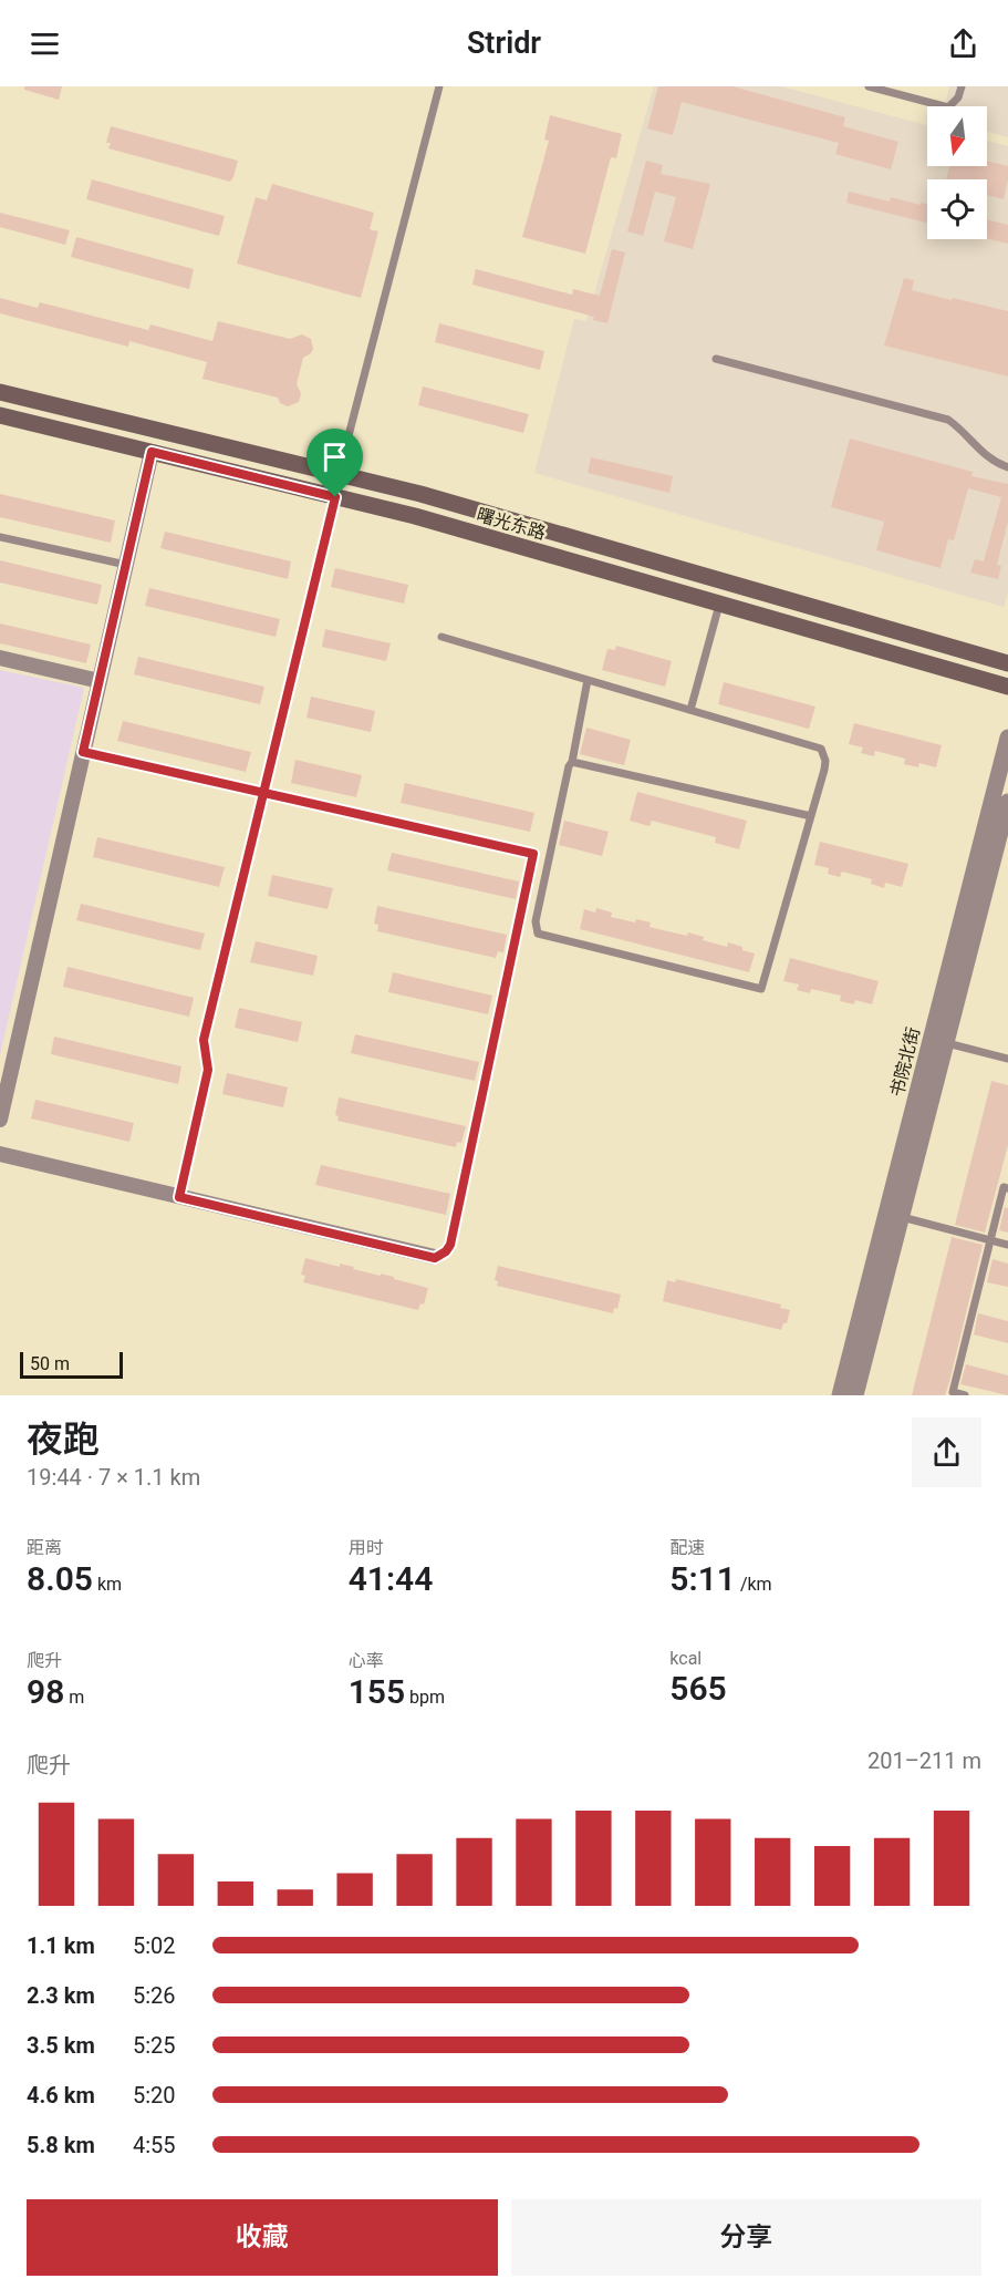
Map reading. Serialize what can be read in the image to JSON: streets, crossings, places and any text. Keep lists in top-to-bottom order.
{
  "streets": {
    "main road": ["曙光东路"],
    "street": ["书院北街"]
  },
  "scale_bar": "50 m",
  "north": "bottom",
  "page": {
    "header": "Stridr",
    "scale": "50 m",
    "heading": ["夜跑", "19:44 · 7 × 1.1 km"],
    "stats": [
      ["距离", "8.05 km"],
      ["用时", "41:44"],
      ["配速", "5:11 /km"],
      ["爬升", "98 m"],
      ["心率", "155 bpm"],
      ["kcal", "565"]
    ],
    "chart": ["爬升", "201–211 m"],
    "list": [
      {
        "name": "1.1 km",
        "note": "5:02"
      },
      {
        "name": "2.3 km",
        "note": "5:26"
      },
      {
        "name": "3.5 km",
        "note": "5:25"
      },
      {
        "name": "4.6 km",
        "note": "5:20"
      },
      {
        "name": "5.8 km",
        "note": "4:55"
      }
    ],
    "buttons": ["收藏", "分享"]
  }
}
